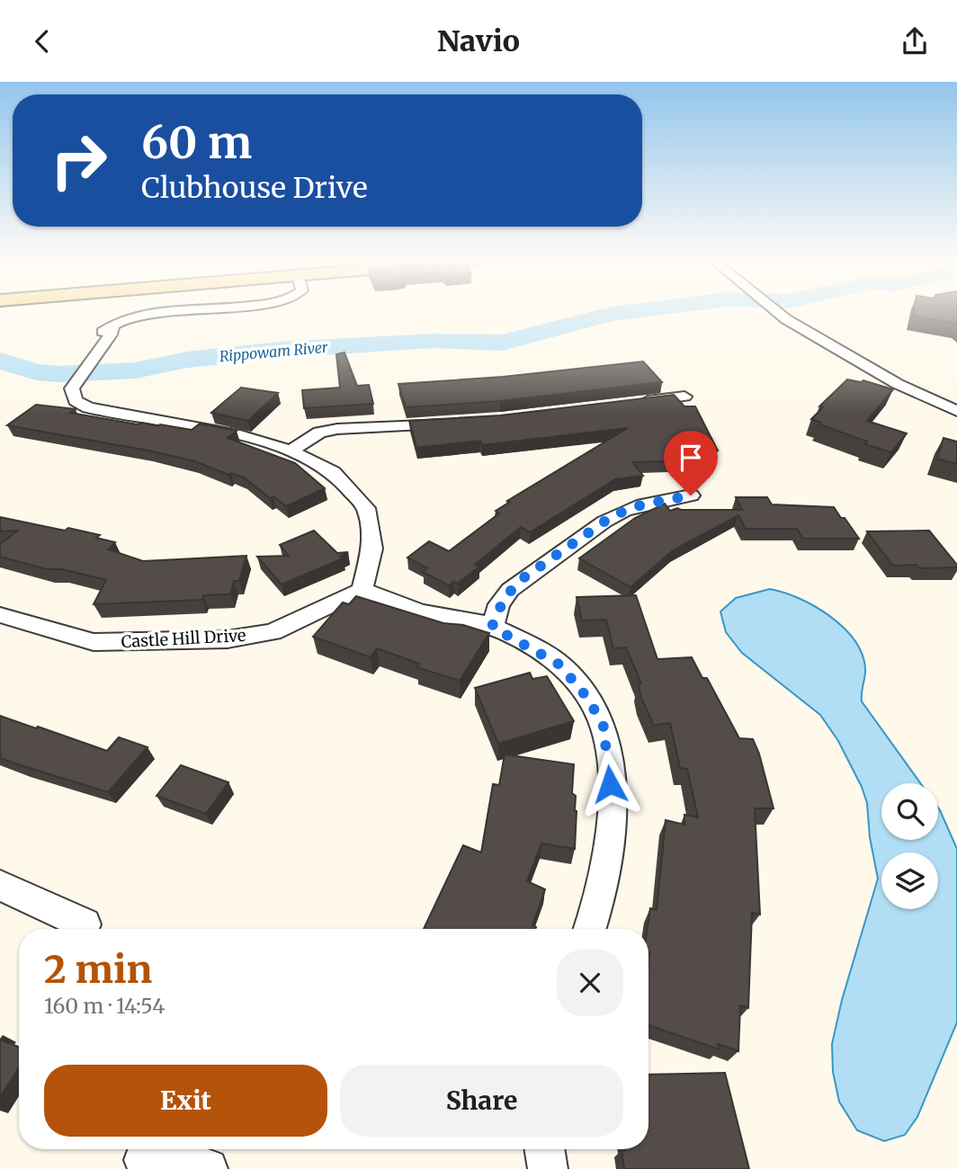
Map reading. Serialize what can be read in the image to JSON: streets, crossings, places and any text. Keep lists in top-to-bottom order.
{
  "streets": {
    "street": ["Castle Hill Drive"]
  },
  "water": ["Rippowam River"],
  "page": {
    "header": "Navio",
    "turn": ["60 m", "Clubhouse Drive"],
    "heading": ["2 min", "160 m · 14:54"],
    "buttons": ["Exit", "Share"]
  }
}
